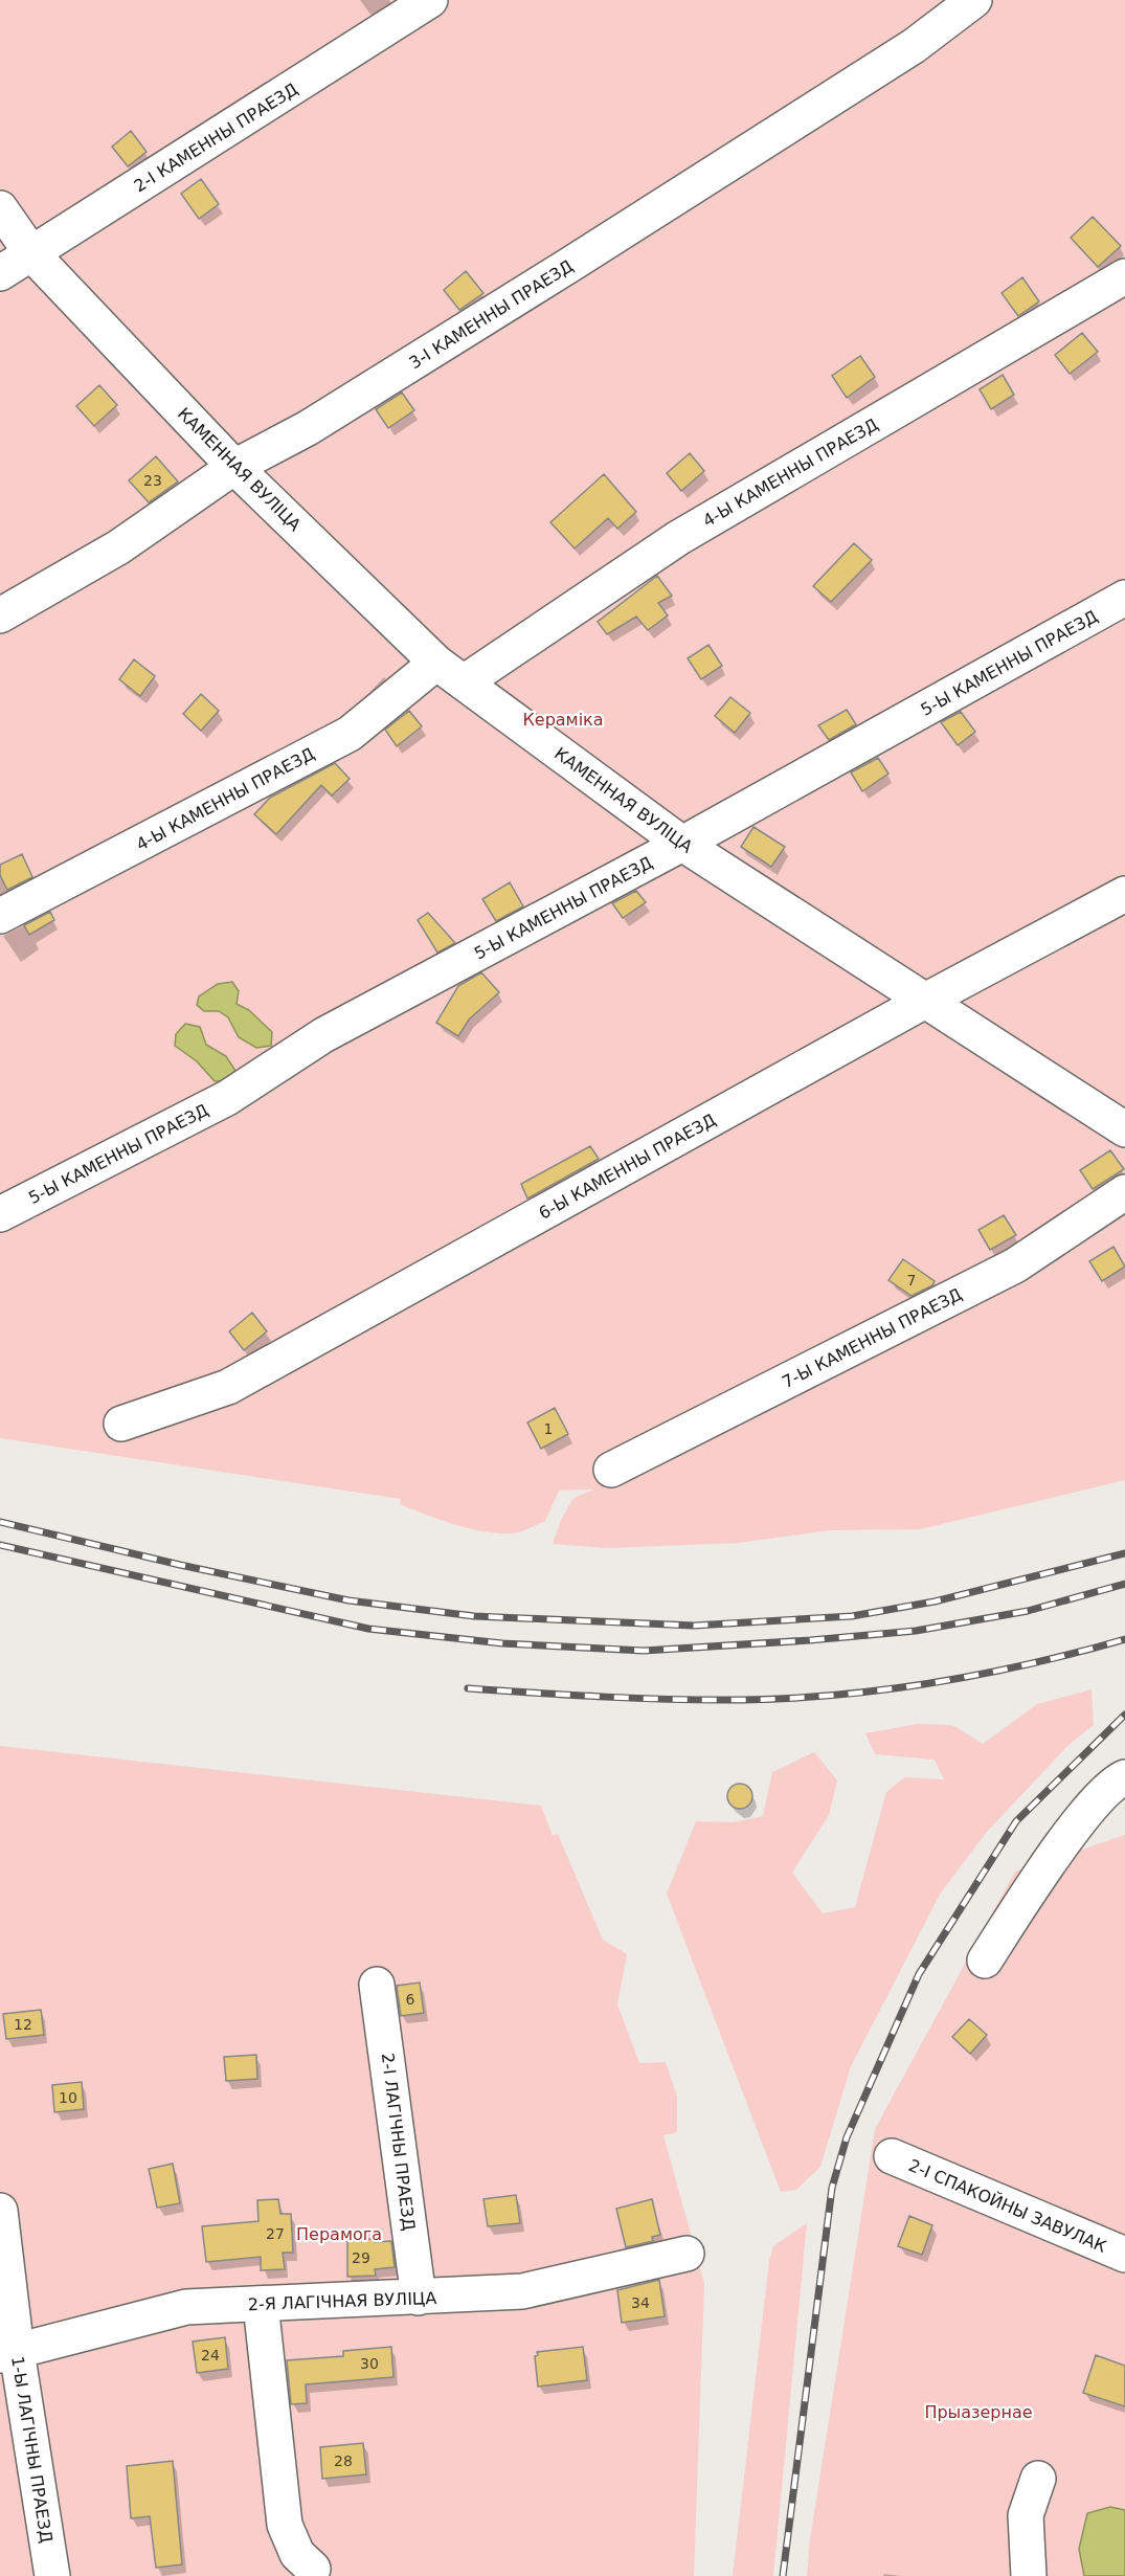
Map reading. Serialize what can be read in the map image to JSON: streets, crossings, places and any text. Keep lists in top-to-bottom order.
{
  "streets": {
    "lane": [
      "2-І КАМЕННЫ ПРАЕЗД",
      "3-І КАМЕННЫ ПРАЕЗД",
      "КАМЕННАЯ ВУЛІЦА",
      "4-Ы КАМЕННЫ ПРАЕЗД",
      "5-Ы КАМЕННЫ ПРАЕЗД",
      "6-Ы КАМЕННЫ ПРАЕЗД",
      "7-Ы КАМЕННЫ ПРАЕЗД",
      "2-І ЛАГІЧНЫ ПРАЕЗД",
      "2-І СПАКОЙНЫ ЗАВУЛАК",
      "2-Я ЛАГІЧНАЯ ВУЛІЦА",
      "1-Ы ЛАГІЧНЫ ПРАЕЗД"
    ]
  },
  "crossings": [
    ["2-І КАМЕННЫ ПРАЕЗД", "КАМЕННАЯ ВУЛІЦА"],
    ["3-І КАМЕННЫ ПРАЕЗД", "КАМЕННАЯ ВУЛІЦА"],
    ["КАМЕННАЯ ВУЛІЦА", "4-Ы КАМЕННЫ ПРАЕЗД"],
    ["КАМЕННАЯ ВУЛІЦА", "5-Ы КАМЕННЫ ПРАЕЗД"],
    ["КАМЕННАЯ ВУЛІЦА", "6-Ы КАМЕННЫ ПРАЕЗД"],
    ["2-І ЛАГІЧНЫ ПРАЕЗД", "2-Я ЛАГІЧНАЯ ВУЛІЦА"],
    ["2-Я ЛАГІЧНАЯ ВУЛІЦА", "1-Ы ЛАГІЧНЫ ПРАЕЗД"]
  ],
  "parks": ["Кераміка", "Перамога", "Прыазернае"],
  "house_numbers": [
    "23",
    "7",
    "1",
    "6",
    "12",
    "10",
    "27",
    "29",
    "34",
    "24",
    "30",
    "28"
  ]
}
